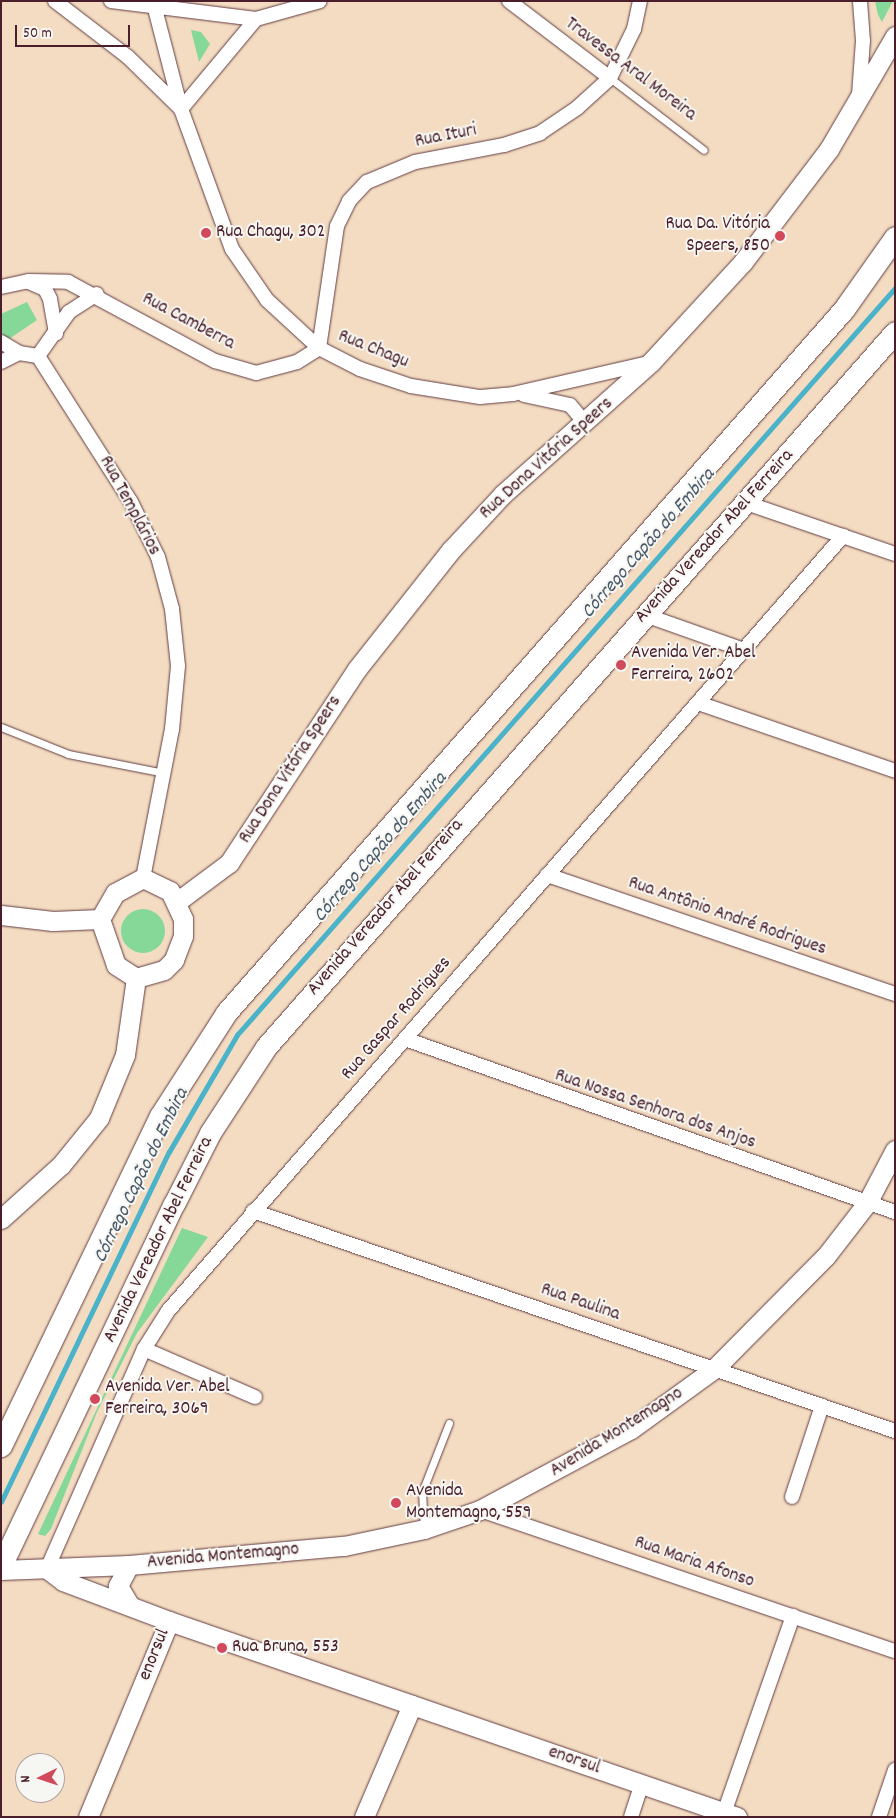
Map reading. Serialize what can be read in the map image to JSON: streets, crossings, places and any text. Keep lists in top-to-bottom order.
{
  "streets": {
    "main road": ["Avenida Vereador Abel Ferreira"],
    "street": [
      "Travessa Aral Moreira",
      "Rua Ituri",
      "Rua Camberra",
      "Rua Chagu",
      "Rua Dona Vitória Speers",
      "Rua Templários",
      "Rua Antônio André Rodrigues",
      "Rua Gaspar Rodrigues",
      "Rua Nossa Senhora dos Anjos",
      "Rua Paulina",
      "Avenida Montemagno",
      "Rua Maria Afonso",
      "enorsul"
    ]
  },
  "crossings": [
    ["Travessa Aral Moreira", "Rua Ituri"],
    ["Rua Ituri", "Rua Camberra"],
    ["Rua Ituri", "Rua Chagu"],
    ["Rua Camberra", "Rua Chagu"],
    ["Rua Chagu", "Rua Dona Vitória Speers"],
    ["Rua Dona Vitória Speers", "Rua Templários"],
    ["Rua Antônio André Rodrigues", "Rua Gaspar Rodrigues"],
    ["Rua Gaspar Rodrigues", "Rua Nossa Senhora dos Anjos"],
    ["Rua Gaspar Rodrigues", "Rua Paulina"],
    ["Rua Gaspar Rodrigues", "Avenida Montemagno"],
    ["Rua Nossa Senhora dos Anjos", "Avenida Montemagno"],
    ["Rua Paulina", "Avenida Montemagno"],
    ["Avenida Montemagno", "Rua Maria Afonso"]
  ],
  "water": ["Córrego Capão do Embira"],
  "places": [
    "Rua Chagu, 302",
    "Rua Da. Vitória Speers, 850",
    "Avenida Ver. Abel Ferreira, 2602",
    "Avenida Ver. Abel Ferreira, 3069",
    "Avenida Montemagno, 559",
    "Rua Bruna, 553"
  ],
  "scale_bar": "50 m",
  "north": "left"
}
